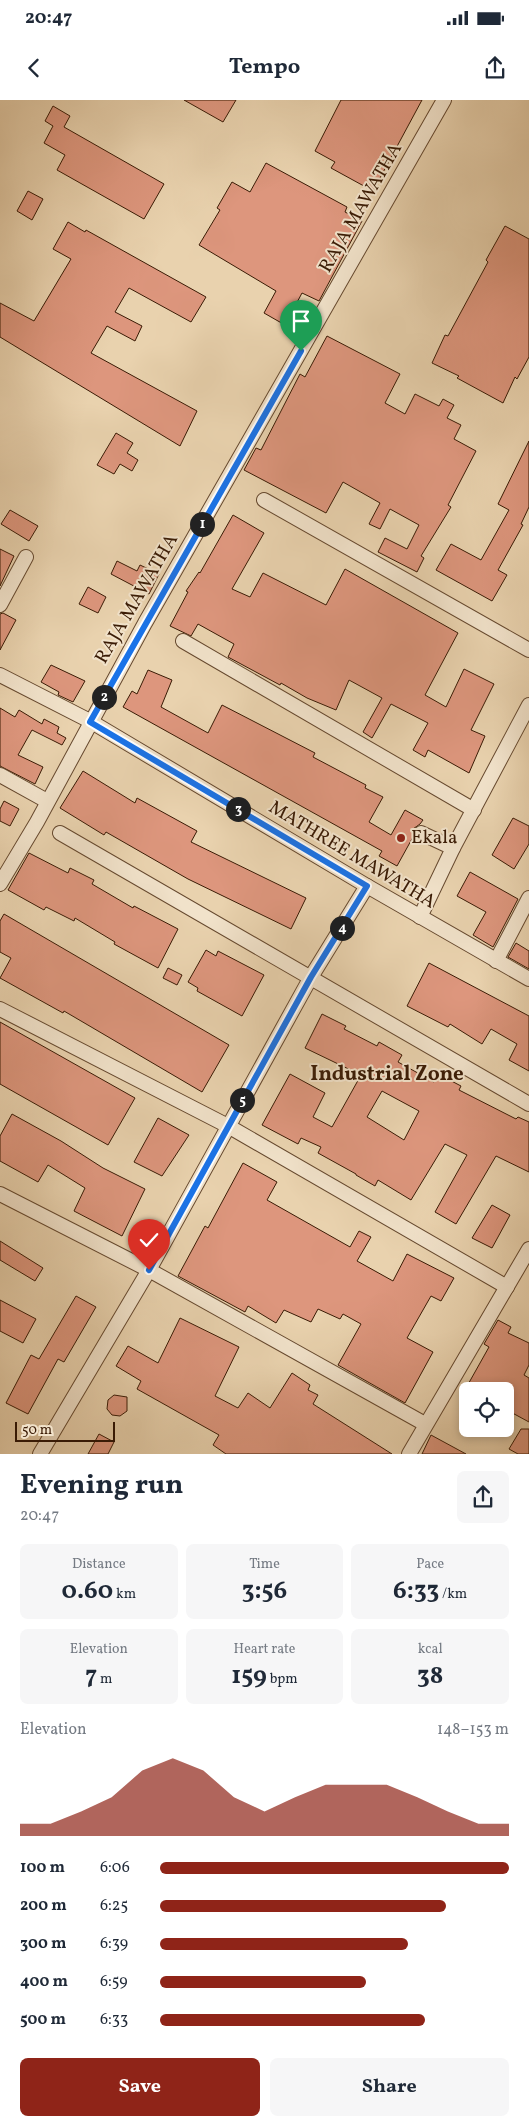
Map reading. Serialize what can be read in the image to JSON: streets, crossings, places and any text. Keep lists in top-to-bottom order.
{
  "streets": {
    "street": ["RAJA MAWATHA", "MATHREE MAWATHA"]
  },
  "crossings": [
    ["RAJA MAWATHA", "MATHREE MAWATHA"]
  ],
  "districts": ["Industrial Zone"],
  "places": ["Ekala"],
  "scale_bar": "50 m",
  "page": {
    "status": "20:47",
    "header": "Tempo",
    "pins": [
      "1",
      "2",
      "3",
      "4",
      "5"
    ],
    "scale": "50 m",
    "heading": ["Evening run", "20:47"],
    "stats": [
      ["Distance", "0.60 km"],
      ["Time", "3:56"],
      ["Pace", "6:33 /km"],
      ["Elevation", "7 m"],
      ["Heart rate", "159 bpm"],
      ["kcal", "38"]
    ],
    "chart": ["Elevation", "148–153 m"],
    "list": [
      {
        "name": "100 m",
        "note": "6:06"
      },
      {
        "name": "200 m",
        "note": "6:25"
      },
      {
        "name": "300 m",
        "note": "6:39"
      },
      {
        "name": "400 m",
        "note": "6:59"
      },
      {
        "name": "500 m",
        "note": "6:33"
      }
    ],
    "buttons": ["Save", "Share"]
  }
}
